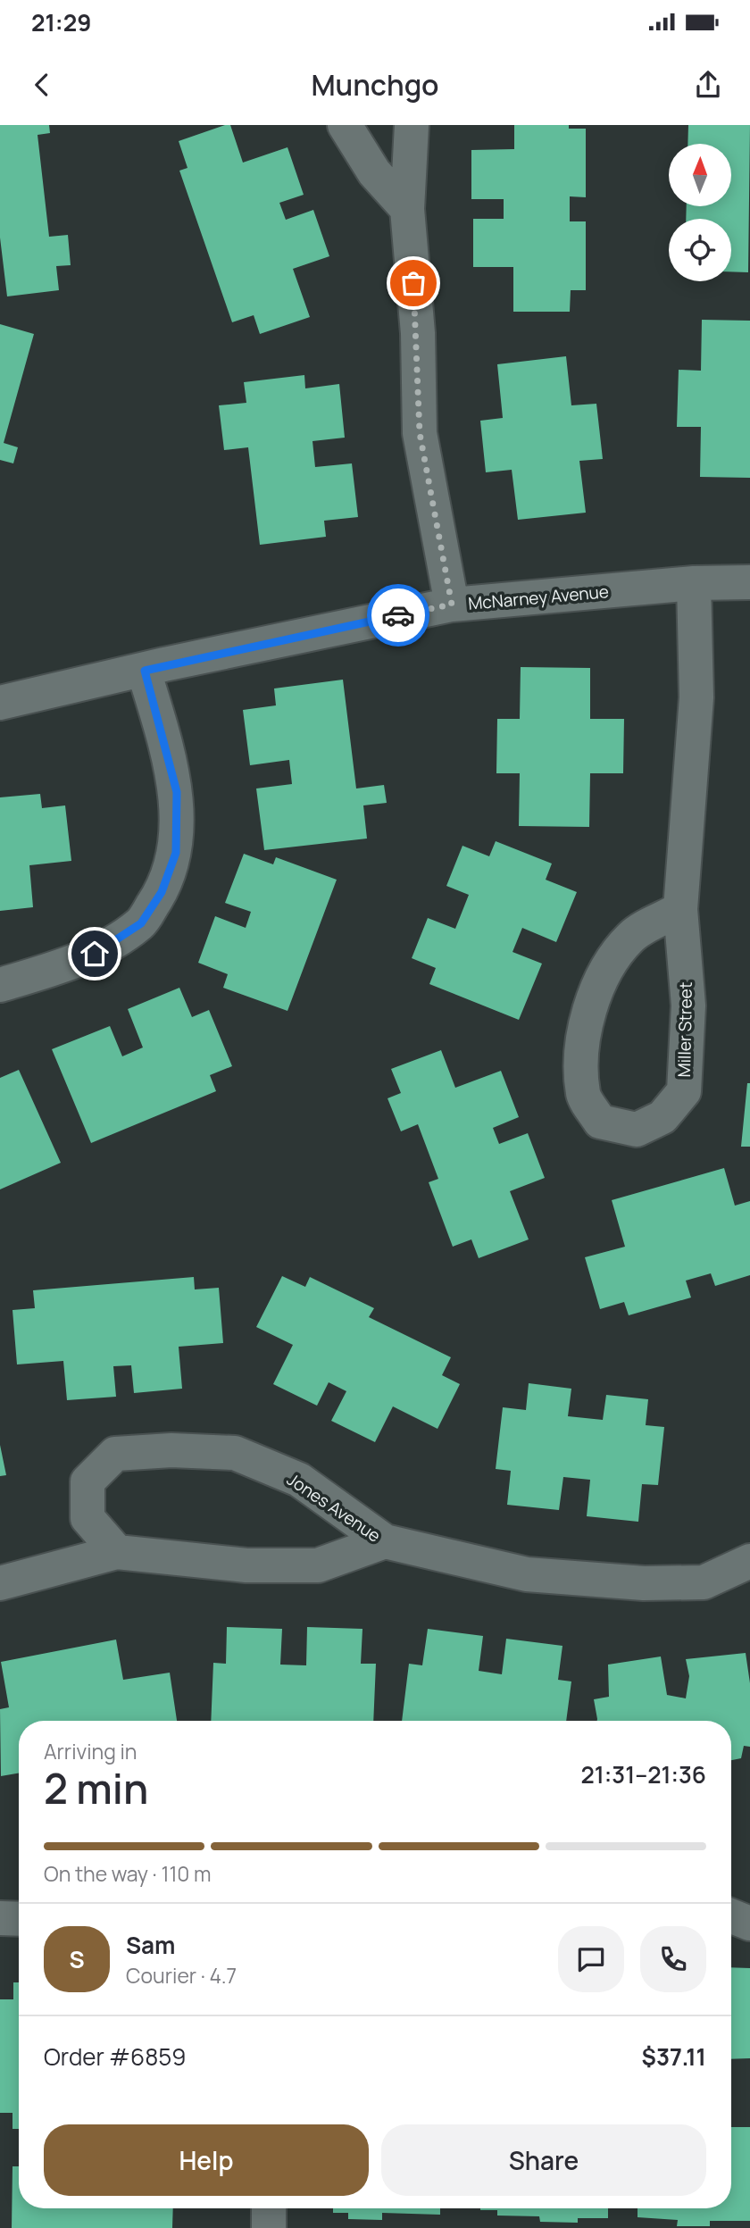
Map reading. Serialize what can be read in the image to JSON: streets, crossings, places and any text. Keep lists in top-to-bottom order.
{
  "streets": {
    "street": ["McNarney Avenue", "Miller Street", "Jones Avenue"]
  },
  "crossings": [
    ["McNarney Avenue", "Miller Street"]
  ],
  "north": "top",
  "page": {
    "status": "21:29",
    "header": "Munchgo",
    "heading": ["2 min", "Arriving in", "21:31–21:36"],
    "panel": [
      "Sam",
      "Courier · 4.7",
      "Order #6859",
      "$37.11"
    ],
    "bar": "On the way · 110 m",
    "round": "S",
    "buttons": ["Help", "Share"]
  }
}
